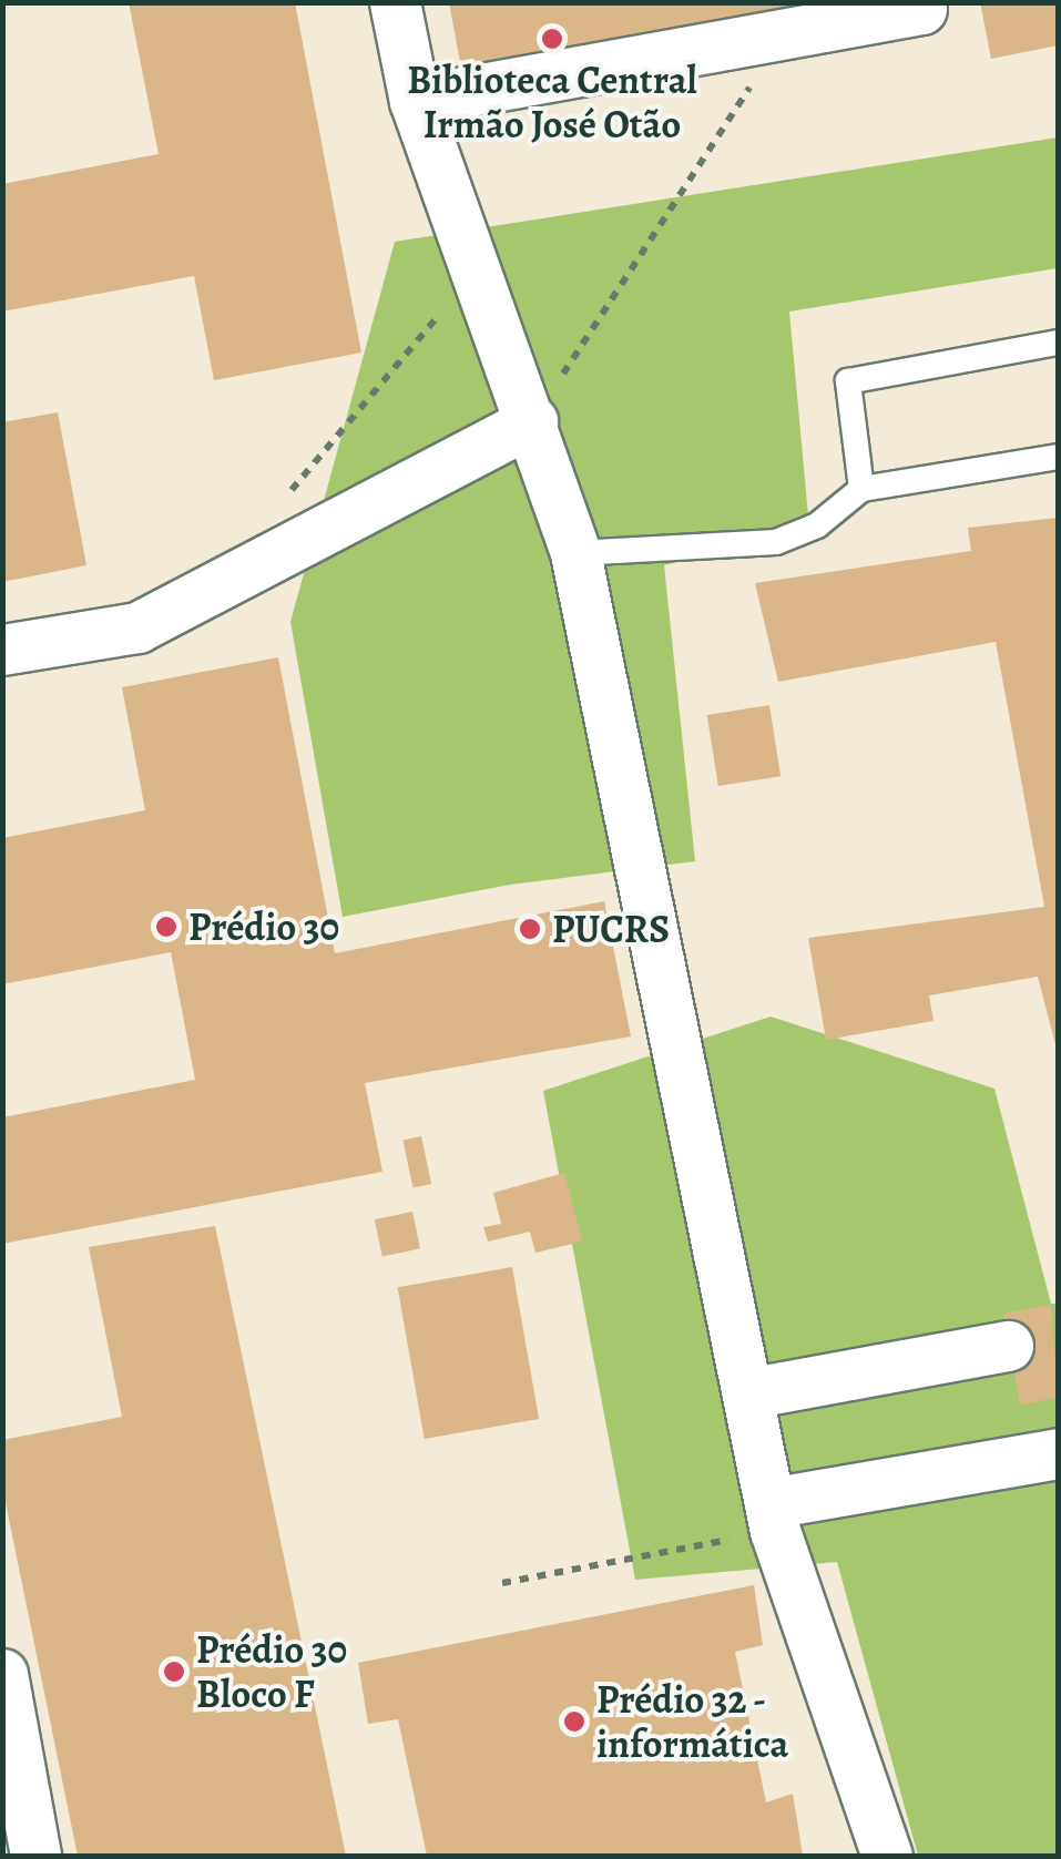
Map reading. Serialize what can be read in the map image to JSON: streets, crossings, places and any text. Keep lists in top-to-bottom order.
{
  "places": [
    "Biblioteca Central Irmão José Otão",
    "Prédio 30",
    "PUCRS",
    "Prédio 30 Bloco F",
    "Prédio 32 - informática"
  ]
}
